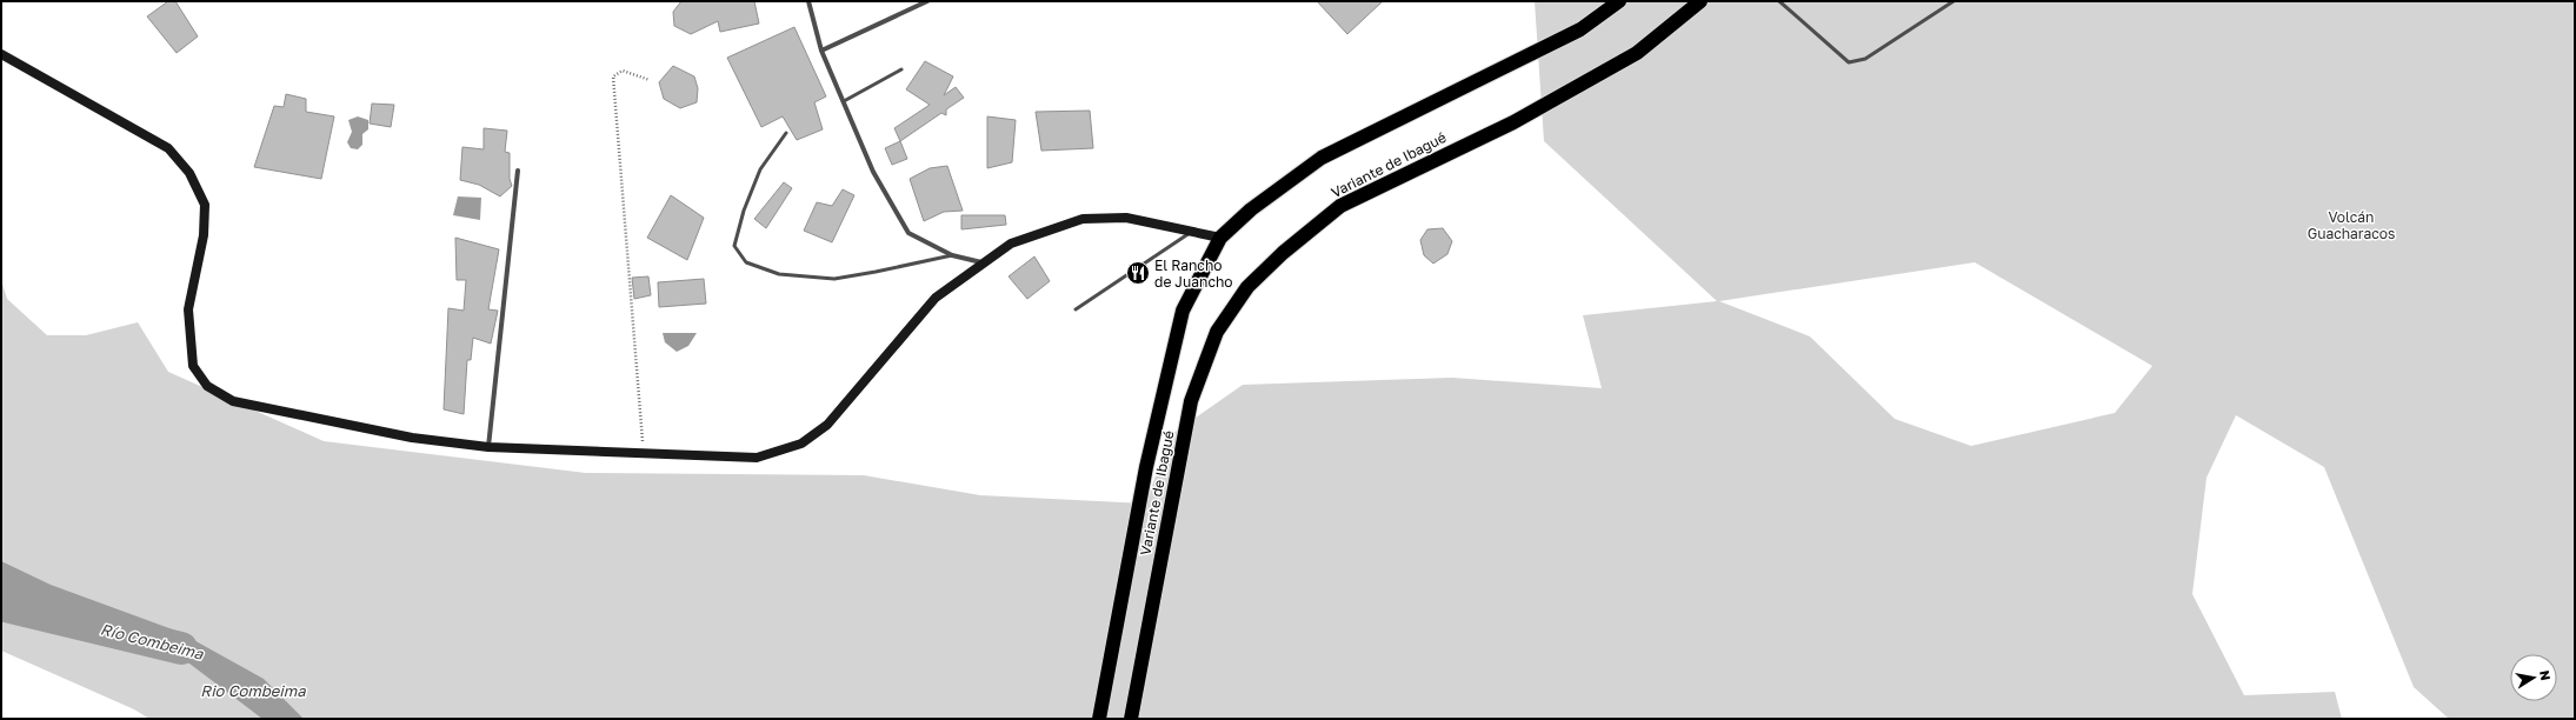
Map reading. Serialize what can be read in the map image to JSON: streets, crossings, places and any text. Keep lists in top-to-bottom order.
{
  "streets": {
    "highway": ["Variante de Ibagué"]
  },
  "water": ["Río Combeima", "Rio Combeima"],
  "parks": ["Volcán Guacharacos"],
  "places": {
    "restaurant": ["El Rancho de Juancho"]
  },
  "north": "right"
}
